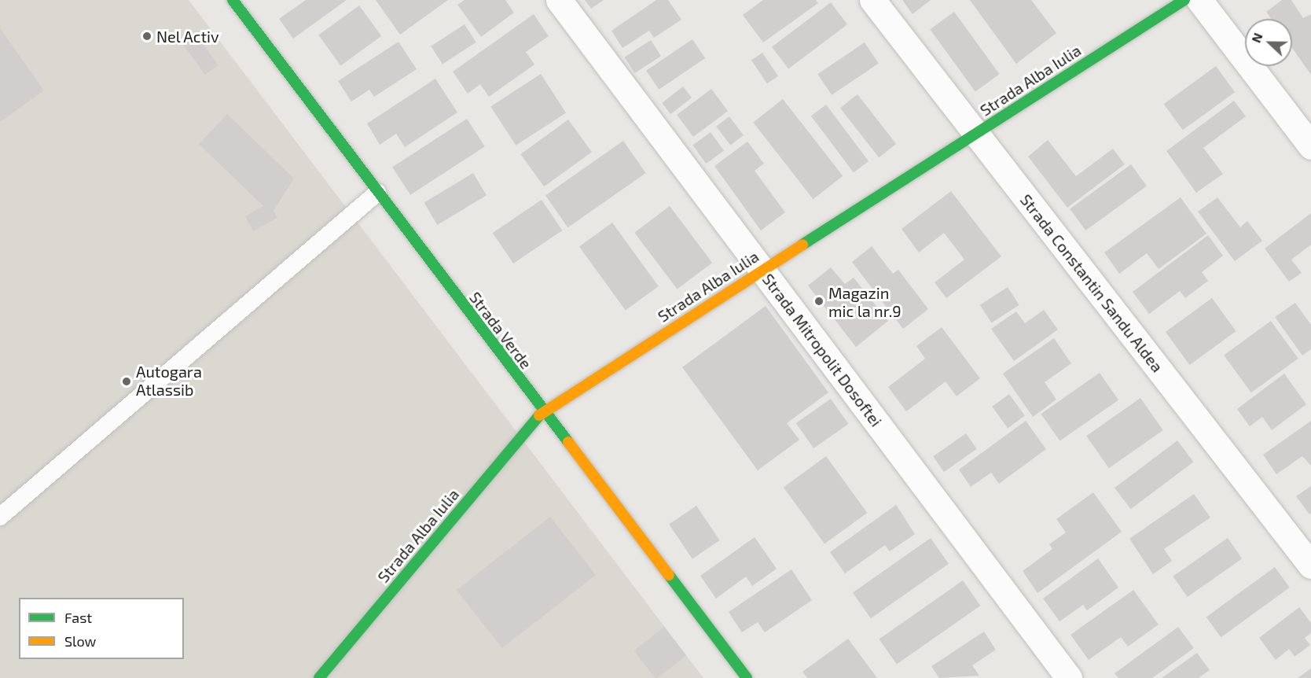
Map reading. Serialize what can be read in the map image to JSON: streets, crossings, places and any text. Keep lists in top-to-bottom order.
{
  "streets": {
    "street": [
      "Strada Alba Iulia",
      "Strada Constantin Sandu Aldea",
      "Strada Verde",
      "Strada Mitropolit Dosoftei"
    ]
  },
  "crossings": [
    ["Strada Alba Iulia", "Strada Constantin Sandu Aldea"],
    ["Strada Alba Iulia", "Strada Verde"],
    ["Strada Alba Iulia", "Strada Mitropolit Dosoftei"]
  ],
  "places": ["Nel Activ", "Magazin mic la nr.9", "Autogara Atlassib"],
  "legend": ["Fast", "Slow"],
  "north": "left"
}
